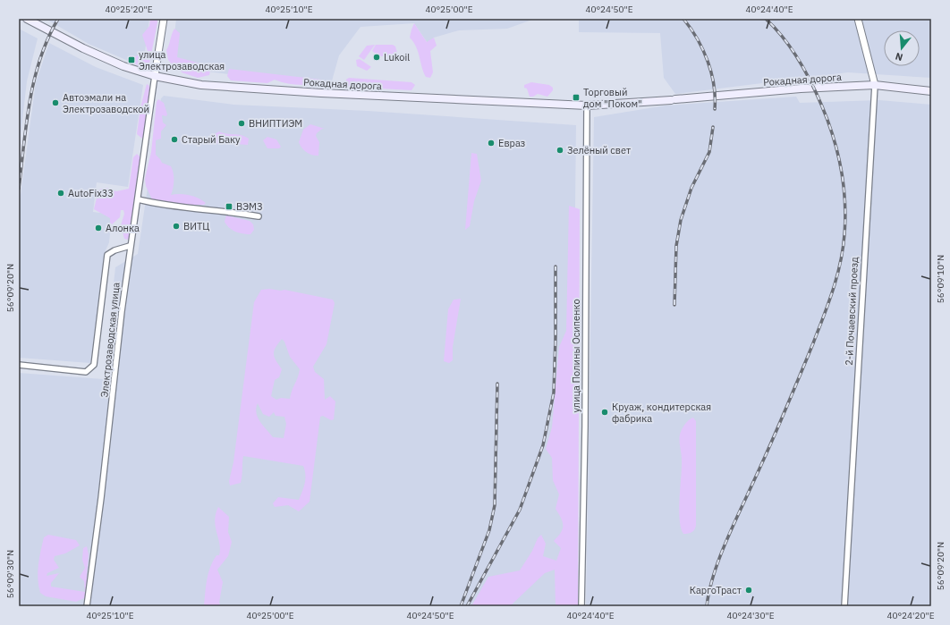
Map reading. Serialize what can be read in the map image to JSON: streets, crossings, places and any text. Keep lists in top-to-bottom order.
{
  "streets": {
    "main road": ["Рокадная дорога"],
    "street": ["2-й Почаевский проезд", "Электрозаводская улица", "улица Полины Осипенко"]
  },
  "crossings": [
    ["Рокадная дорога", "2-й Почаевский проезд"],
    ["Рокадная дорога", "Электрозаводская улица"],
    ["Рокадная дорога", "улица Полины Осипенко"]
  ],
  "places": {
    "other": [
      "Lukoil",
      "Автоэмали на Электрозаводской",
      "ВНИПТИЭМ",
      "Старый Баку",
      "Евраз",
      "Зелёный свет",
      "AutoFix33",
      "ВИТЦ",
      "Алонка",
      "Круаж, кондитерская фабрика",
      "КаргоТраст"
    ],
    "transit": ["улица Электрозаводская", "Торговый дом \"Поком\"", "ВЭМЗ"]
  },
  "north": "bottom",
  "coordinates": [
    "40°25'20\"E",
    "40°25'10\"E",
    "40°25'00\"E",
    "40°24'50\"E",
    "40°24'40\"E",
    "56°09'10\"N",
    "56°09'20\"N",
    "56°09'30\"N",
    "40°24'30\"E",
    "40°24'20\"E"
  ]
}
